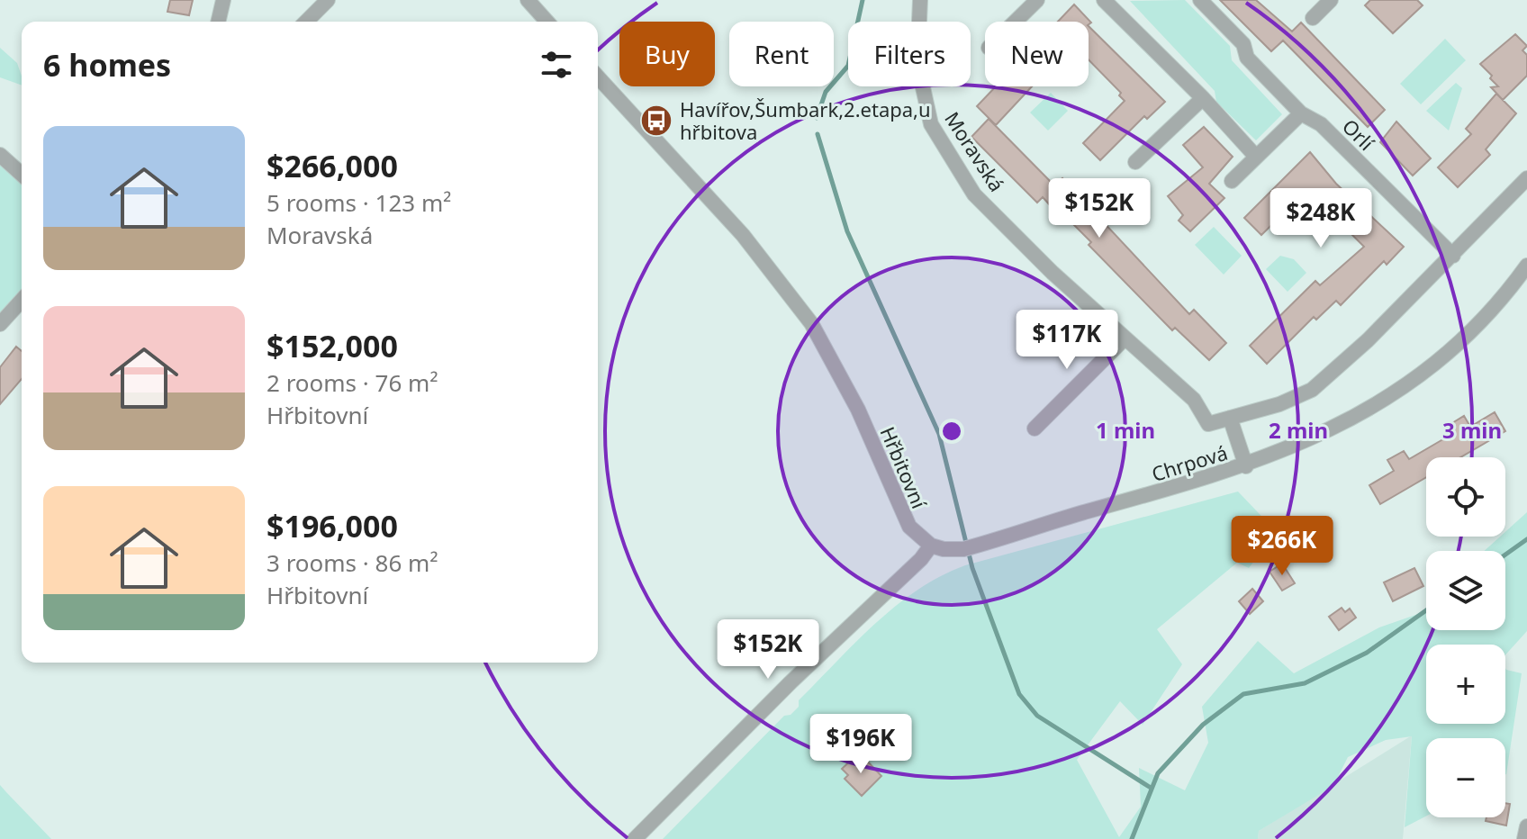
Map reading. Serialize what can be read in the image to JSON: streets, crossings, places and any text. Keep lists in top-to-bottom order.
{
  "streets": {
    "street": [
      "Orlí",
      "Moravská",
      "Chrpová",
      "Hřbitovní"
    ]
  },
  "crossings": [
    ["Orlí", "Moravská"],
    ["Chrpová", "Hřbitovní"]
  ],
  "places": {
    "bus stop": ["Havířov,Šumbark,2.etapa,u hřbitova"]
  },
  "page": {
    "chip": [
      "Buy",
      "Rent",
      "Filters",
      "New"
    ],
    "heading": "6 homes",
    "list": [
      {
        "name": "$266,000",
        "note": "5 rooms · 123 m² · Moravská"
      },
      {
        "name": "$152,000",
        "note": "2 rooms · 76 m² · Hřbitovní"
      },
      {
        "name": "$196,000",
        "note": "3 rooms · 86 m² · Hřbitovní"
      }
    ],
    "price": [
      "$152K",
      "$248K",
      "$117K",
      "$266K",
      "$152K",
      "$196K"
    ],
    "map_buttons": ["+", "−"]
  },
  "rings": ["1 min", "2 min", "3 min"]
}
